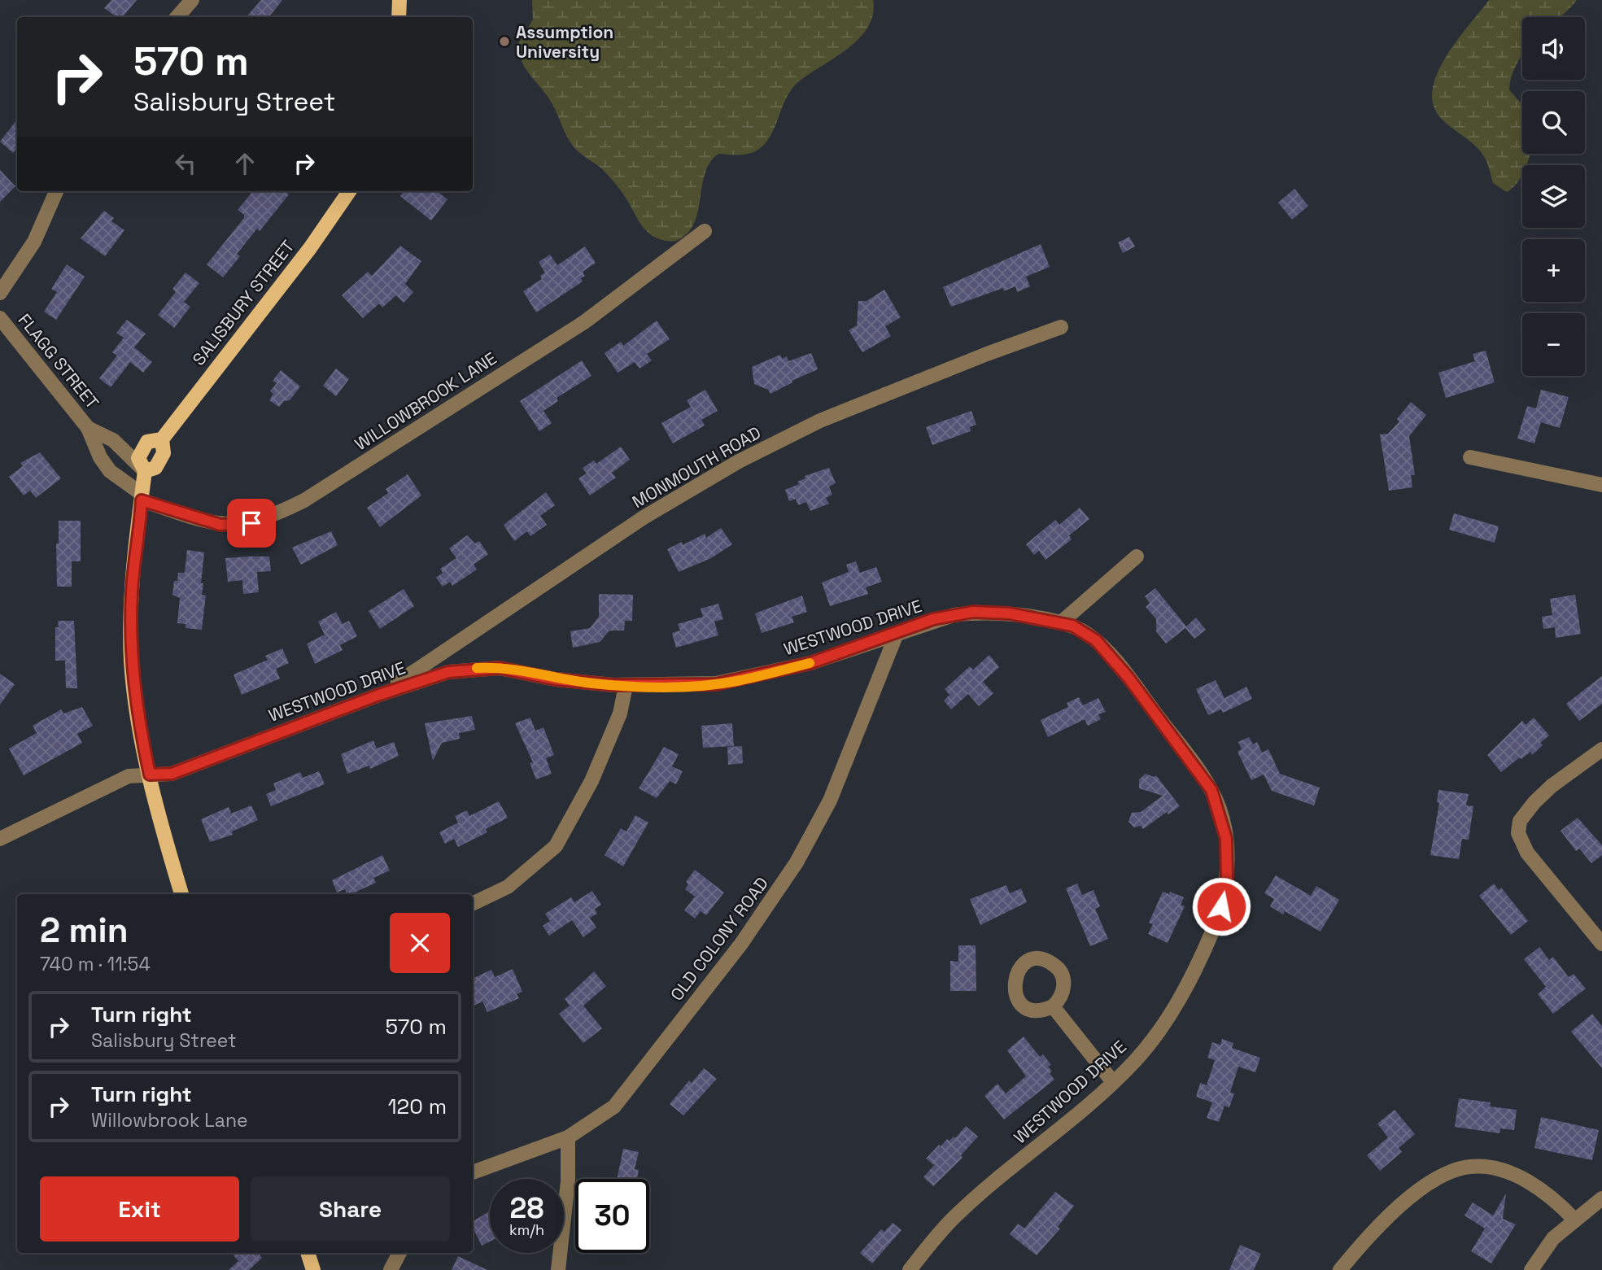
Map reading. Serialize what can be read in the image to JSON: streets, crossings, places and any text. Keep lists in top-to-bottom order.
{
  "streets": {
    "main road": ["SALISBURY STREET"],
    "street": [
      "FLAGG STREET",
      "WILLOWBROOK LANE",
      "MONMOUTH ROAD",
      "WESTWOOD DRIVE",
      "OLD COLONY ROAD"
    ]
  },
  "crossings": [
    ["SALISBURY STREET", "FLAGG STREET"],
    ["SALISBURY STREET", "WILLOWBROOK LANE"],
    ["SALISBURY STREET", "WESTWOOD DRIVE"],
    ["FLAGG STREET", "WILLOWBROOK LANE"],
    ["MONMOUTH ROAD", "WESTWOOD DRIVE"],
    ["WESTWOOD DRIVE", "OLD COLONY ROAD"]
  ],
  "places": ["Assumption University"],
  "page": {
    "map_buttons": ["+", "−"],
    "turn": ["570 m", "Salisbury Street"],
    "heading": ["2 min", "740 m · 11:54"],
    "list": [
      {
        "name": "Turn right",
        "note": "Salisbury Street",
        "value": "570 m"
      },
      {
        "name": "Turn right",
        "note": "Willowbrook Lane",
        "value": "120 m"
      }
    ],
    "buttons": ["Exit", "Share"],
    "speed": "28 km/h",
    "limit": "30"
  }
}
